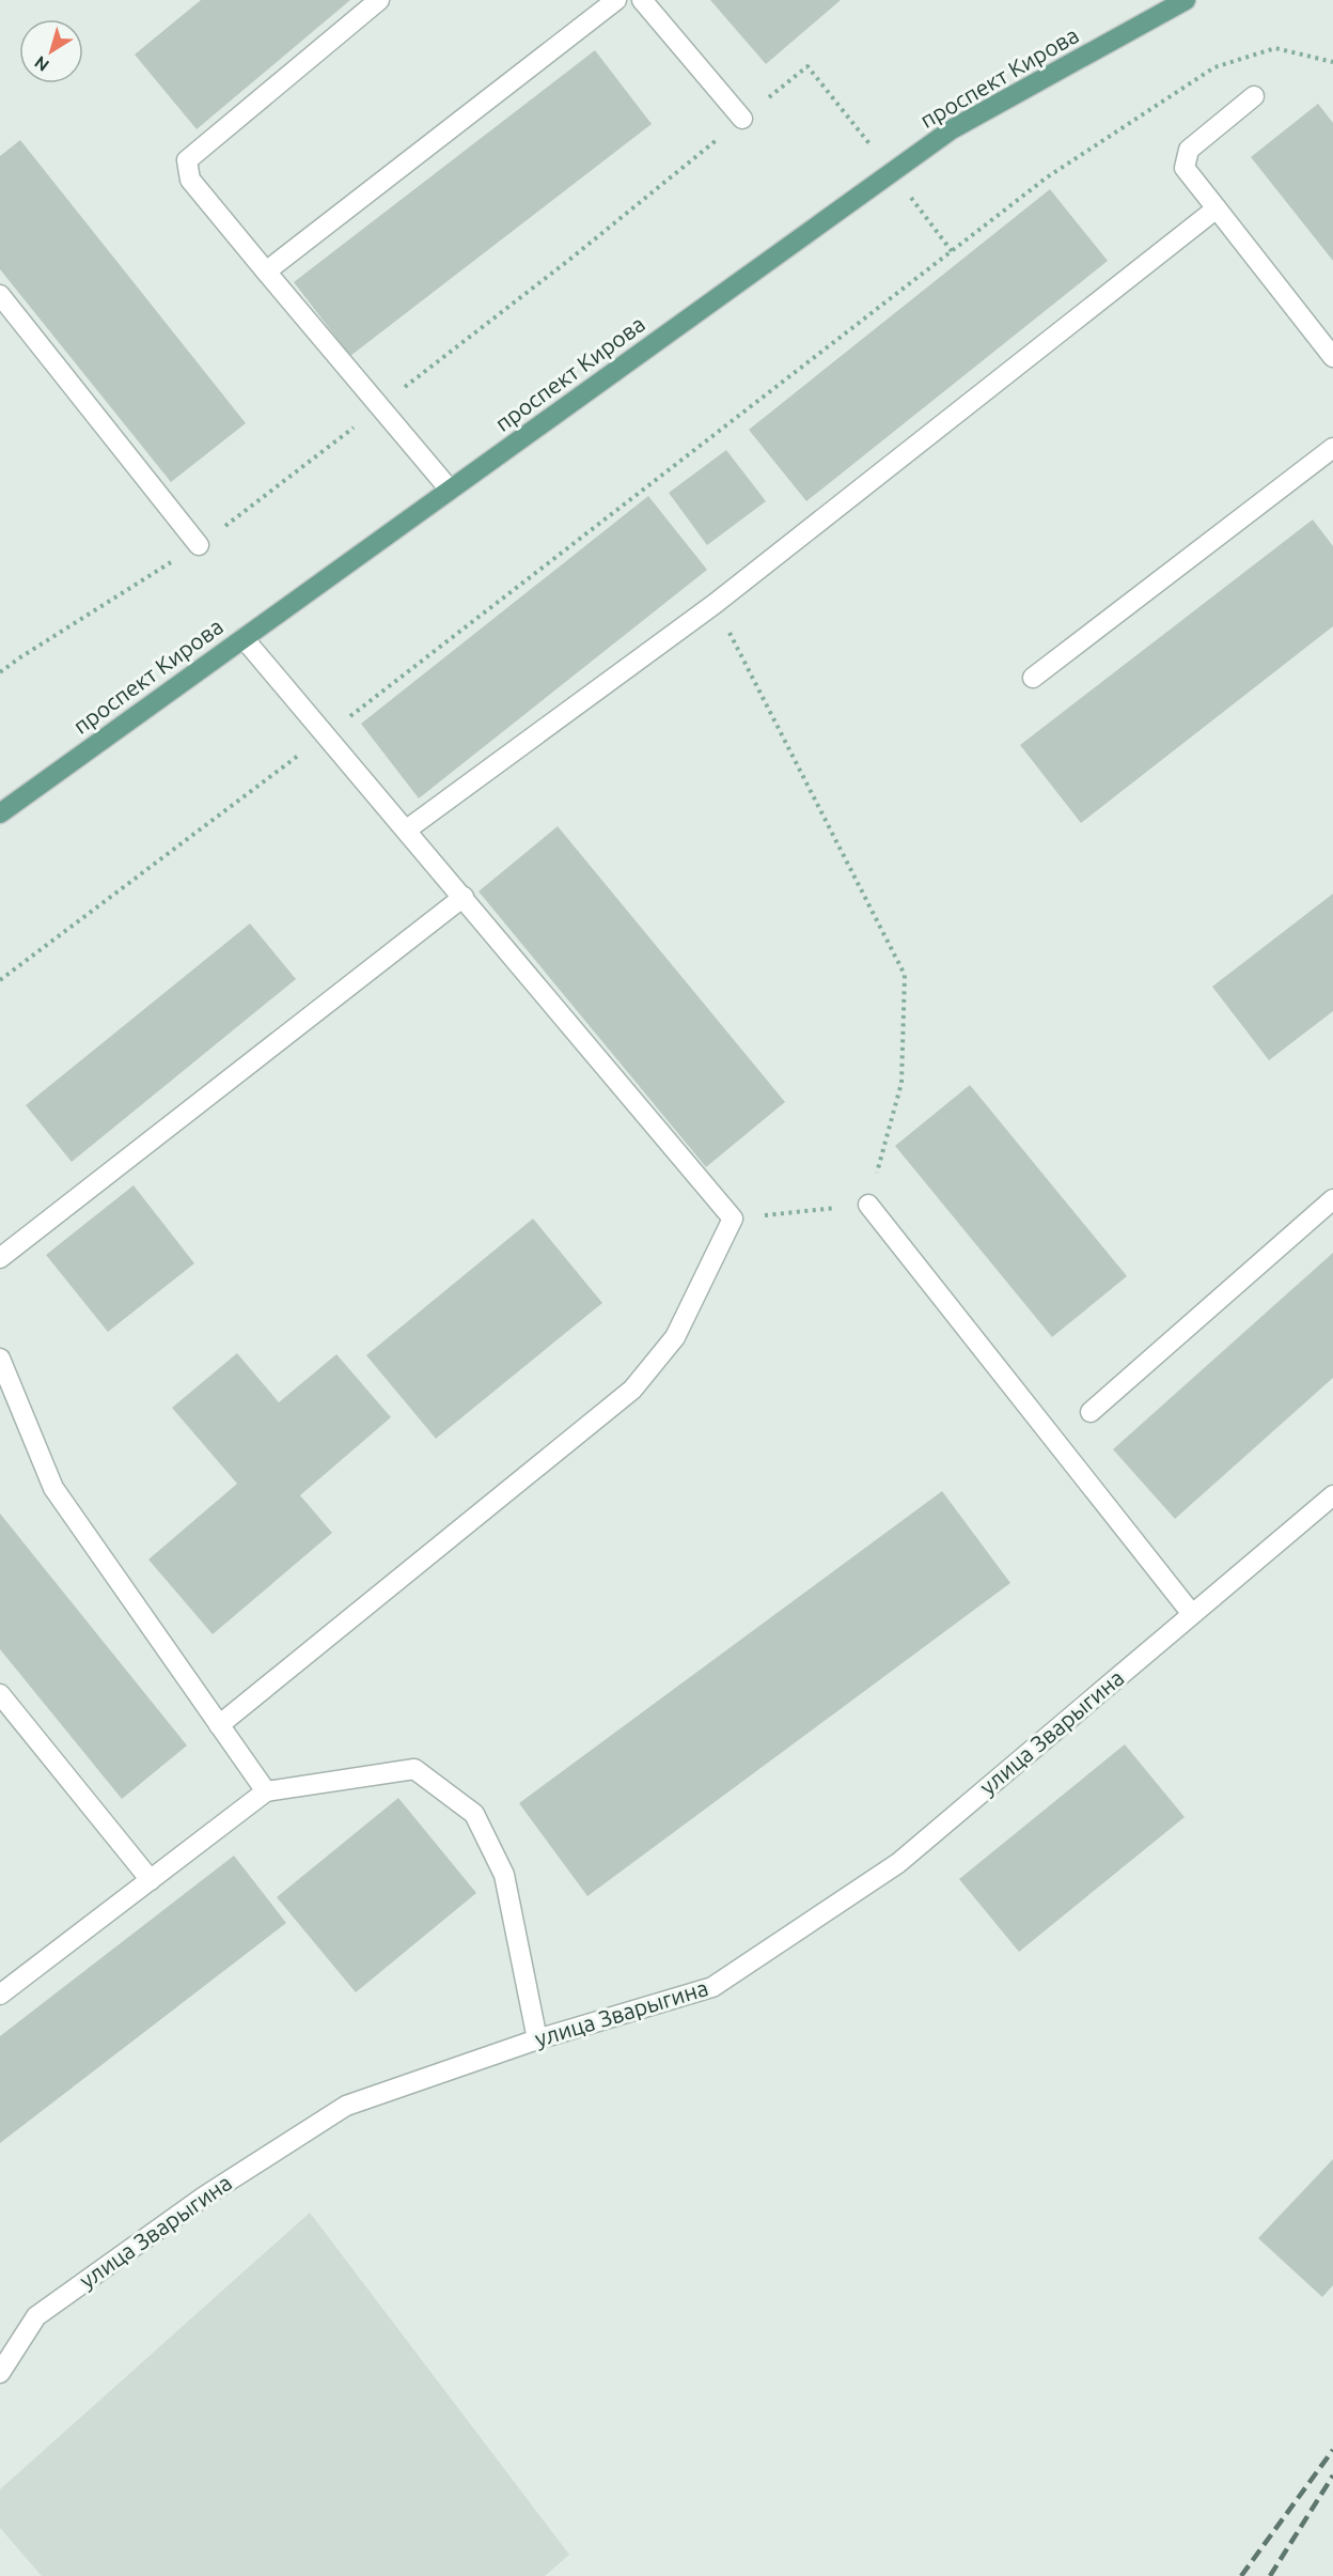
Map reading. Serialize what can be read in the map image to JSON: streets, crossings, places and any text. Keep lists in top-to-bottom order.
{
  "streets": {
    "main road": ["проспект Кирова"],
    "street": ["улица Зварыгина"]
  },
  "north": "bottom left"
}
